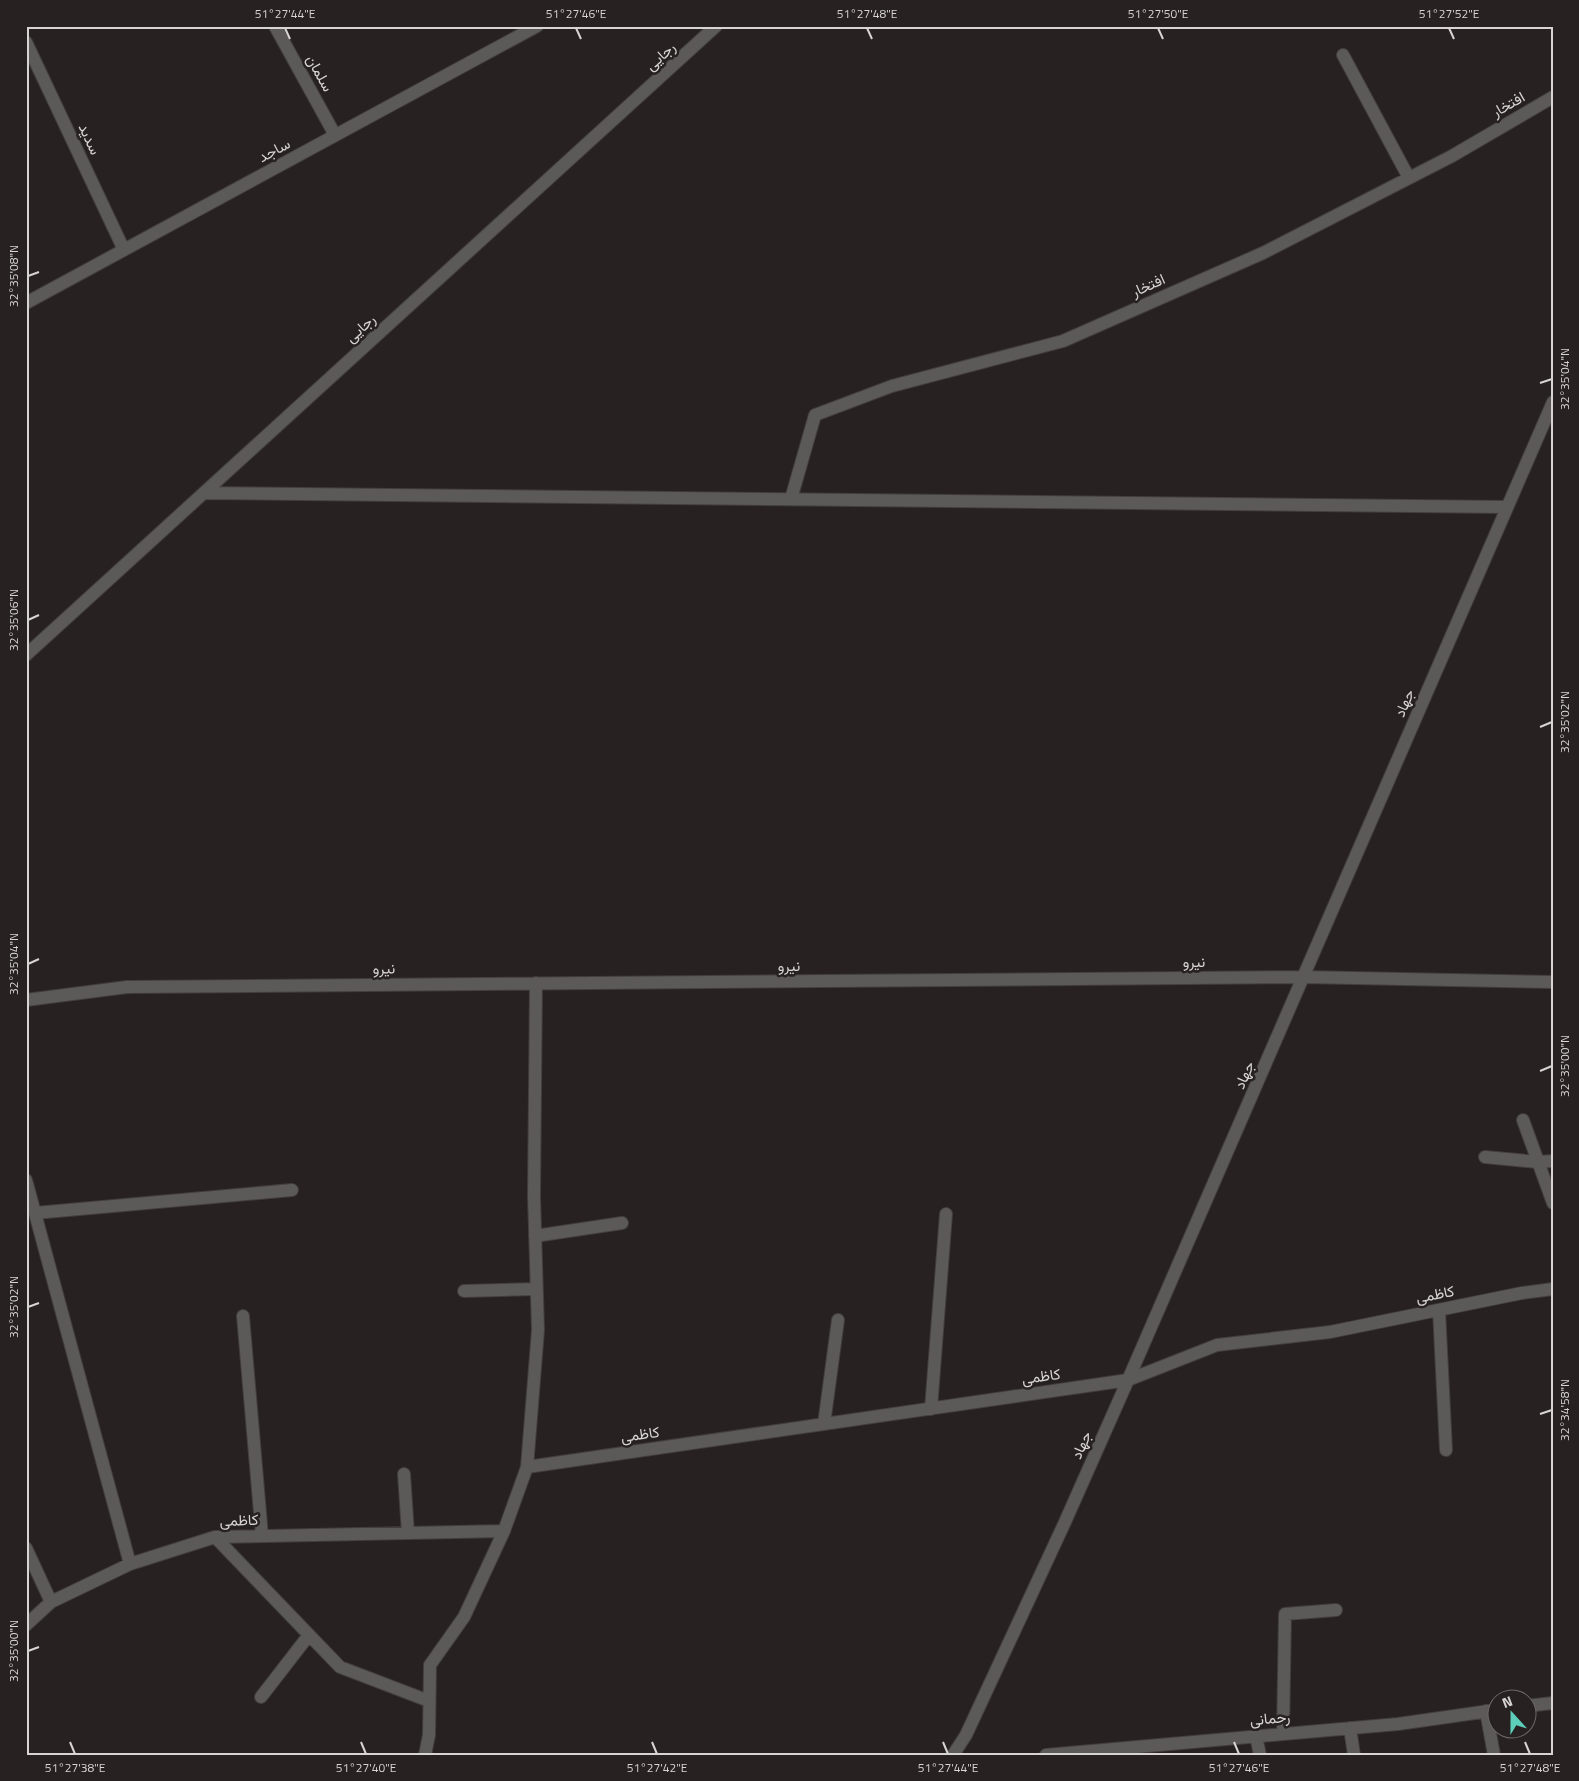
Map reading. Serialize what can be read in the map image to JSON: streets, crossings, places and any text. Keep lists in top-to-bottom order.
{
  "streets": {
    "street": [
      "رجایی",
      "سلمان",
      "افتخار",
      "سدید",
      "ساجد",
      "جهاد",
      "نیرو",
      "کاظمی",
      "رحمانی"
    ]
  },
  "crossings": [
    ["سلمان", "ساجد"],
    ["سدید", "ساجد"],
    ["جهاد", "نیرو"],
    ["جهاد", "کاظمی"]
  ],
  "north": "top",
  "coordinates": [
    "51°27'44\"E",
    "51°27'46\"E",
    "51°27'48\"E",
    "51°27'50\"E",
    "51°27'52\"E",
    "32°35'08\"N",
    "32°35'04\"N",
    "32°35'06\"N",
    "32°35'02\"N",
    "32°35'00\"N",
    "32°34'58\"N",
    "51°27'38\"E",
    "51°27'40\"E",
    "51°27'42\"E"
  ]
}
